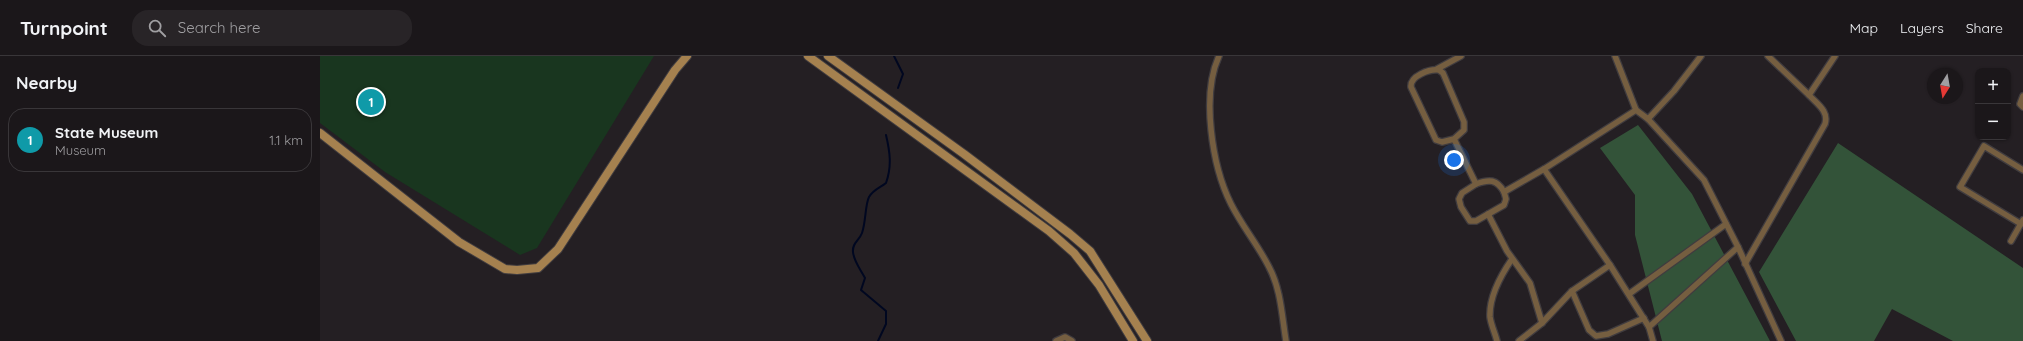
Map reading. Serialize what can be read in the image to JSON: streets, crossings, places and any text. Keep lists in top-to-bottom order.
{
  "north": "bottom",
  "page": {
    "header": "Turnpoint",
    "search": "Search here",
    "nav": ["Map", "Layers", "Share"],
    "heading": "Nearby",
    "map_buttons": ["+", "−"],
    "pins": "1",
    "list": [
      {
        "mark": "1",
        "name": "State Museum",
        "note": "Museum",
        "value": "1.1 km"
      }
    ]
  }
}
